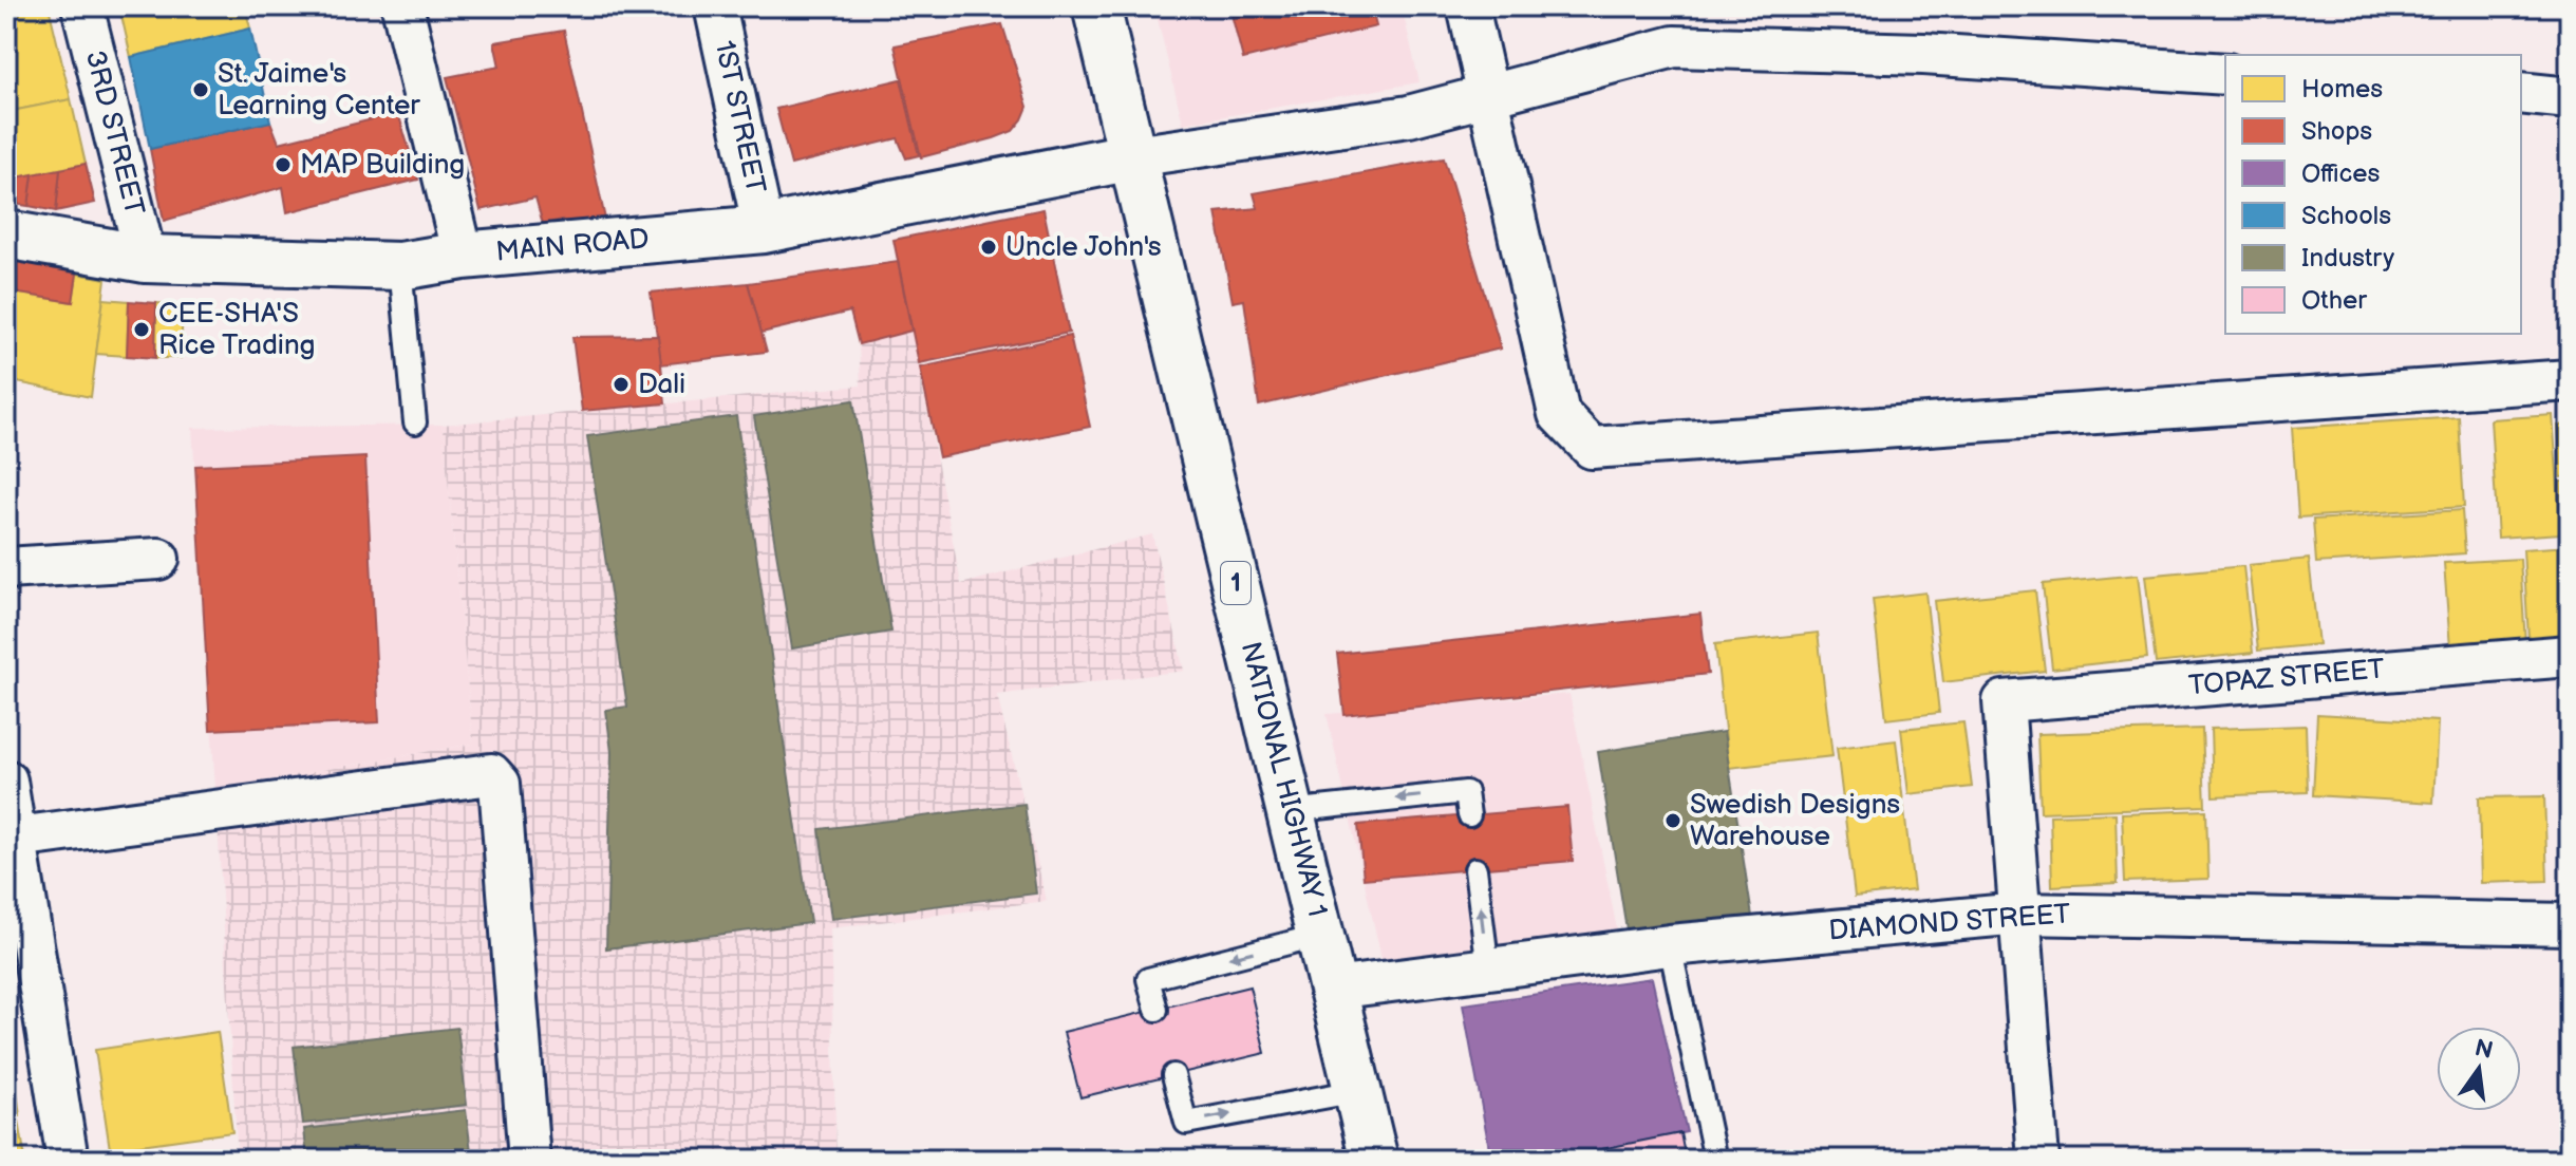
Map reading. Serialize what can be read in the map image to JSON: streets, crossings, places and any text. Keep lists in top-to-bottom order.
{
  "streets": {
    "main road": ["MAIN ROAD", "1", "NATIONAL HIGHWAY 1"],
    "street": [
      "1ST STREET",
      "3RD STREET",
      "TOPAZ STREET",
      "DIAMOND STREET"
    ]
  },
  "crossings": [
    ["1ST STREET", "MAIN ROAD"],
    ["3RD STREET", "MAIN ROAD"],
    ["MAIN ROAD", "NATIONAL HIGHWAY 1"],
    ["TOPAZ STREET", "DIAMOND STREET"],
    ["NATIONAL HIGHWAY 1", "DIAMOND STREET"]
  ],
  "places": [
    "St. Jaime's Learning Center",
    "MAP Building",
    "Uncle John's",
    "CEE-SHA'S Rice Trading",
    "Dali",
    "Swedish Designs Warehouse"
  ],
  "legend": [
    "Homes",
    "Shops",
    "Offices",
    "Schools",
    "Industry",
    "Other"
  ],
  "north": "top"
}
